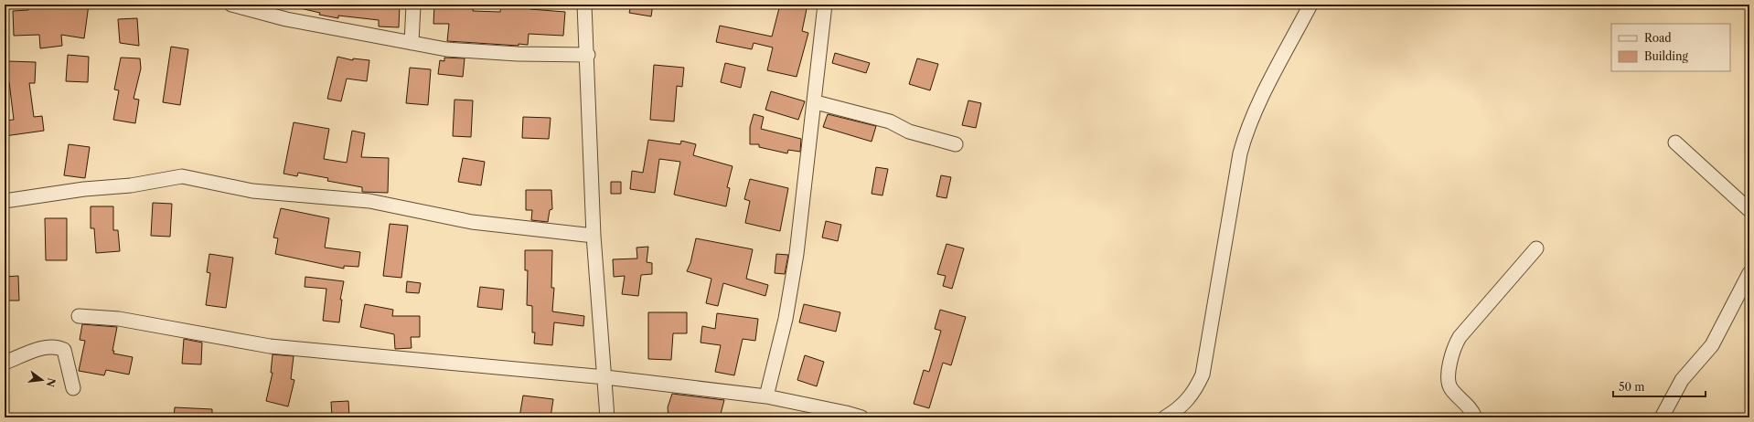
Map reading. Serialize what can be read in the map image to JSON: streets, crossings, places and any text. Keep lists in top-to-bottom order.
{
  "legend": ["Road", "Building"],
  "scale_bar": "50 m",
  "north": "right"
}
